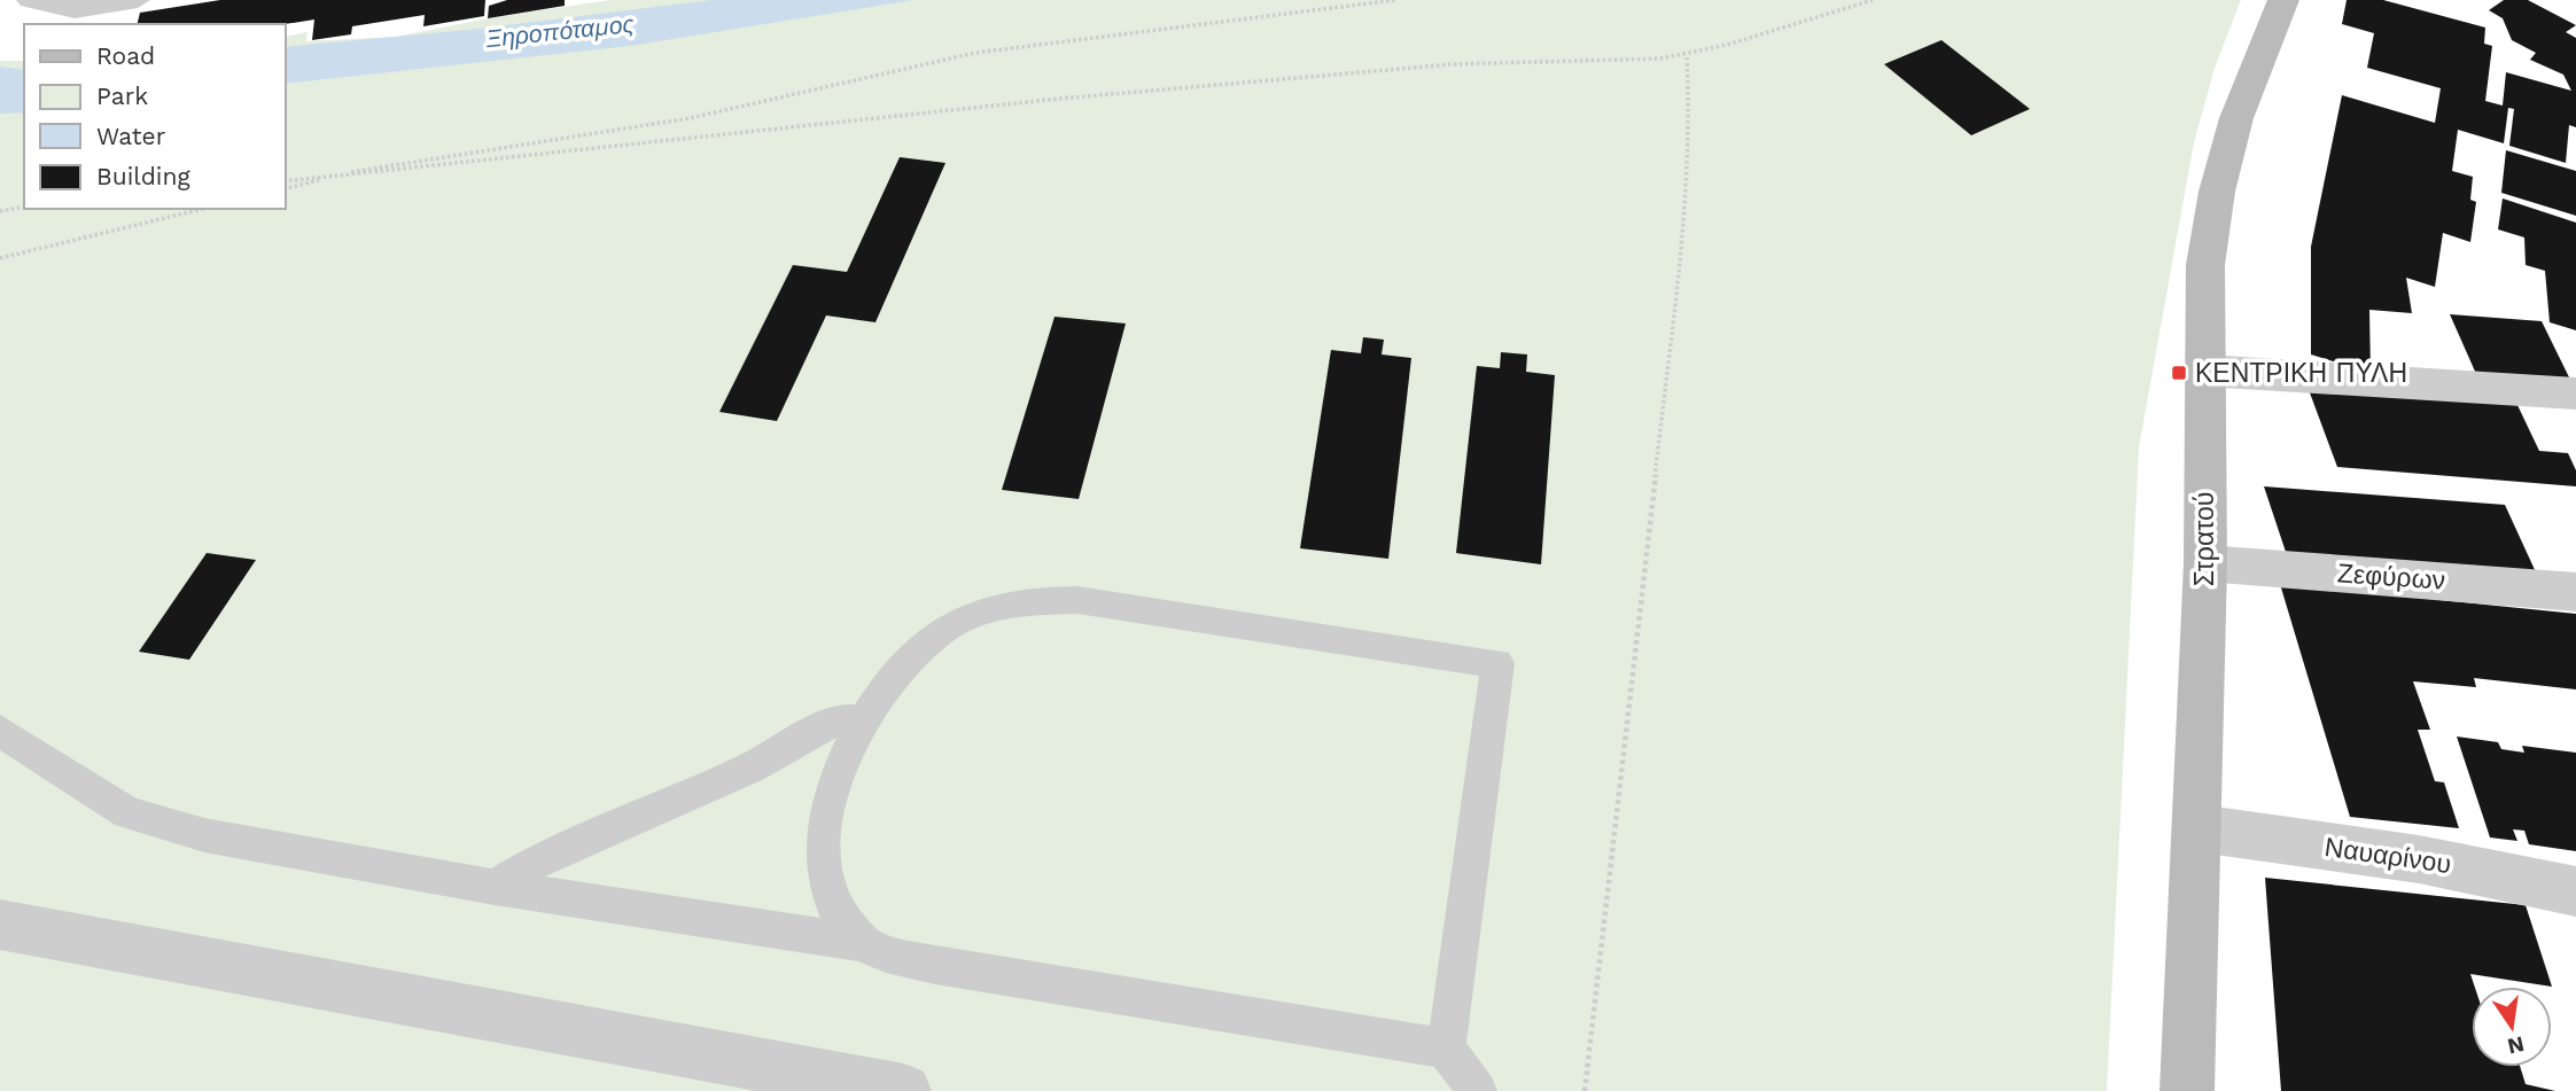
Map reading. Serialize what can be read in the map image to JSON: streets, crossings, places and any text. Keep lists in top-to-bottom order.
{
  "streets": {
    "main road": ["Στρατού"],
    "street": ["Ζεφύρων", "Ναυαρίνου"]
  },
  "crossings": [
    ["Στρατού", "Ζεφύρων"],
    ["Στρατού", "Ναυαρίνου"]
  ],
  "water": ["Ξηροπόταμος"],
  "places": {
    "transit": ["ΚΕΝΤΡΙΚΗ ΠΥΛΗ"]
  },
  "legend": [
    "Road",
    "Park",
    "Water",
    "Building"
  ],
  "north": "bottom"
}
